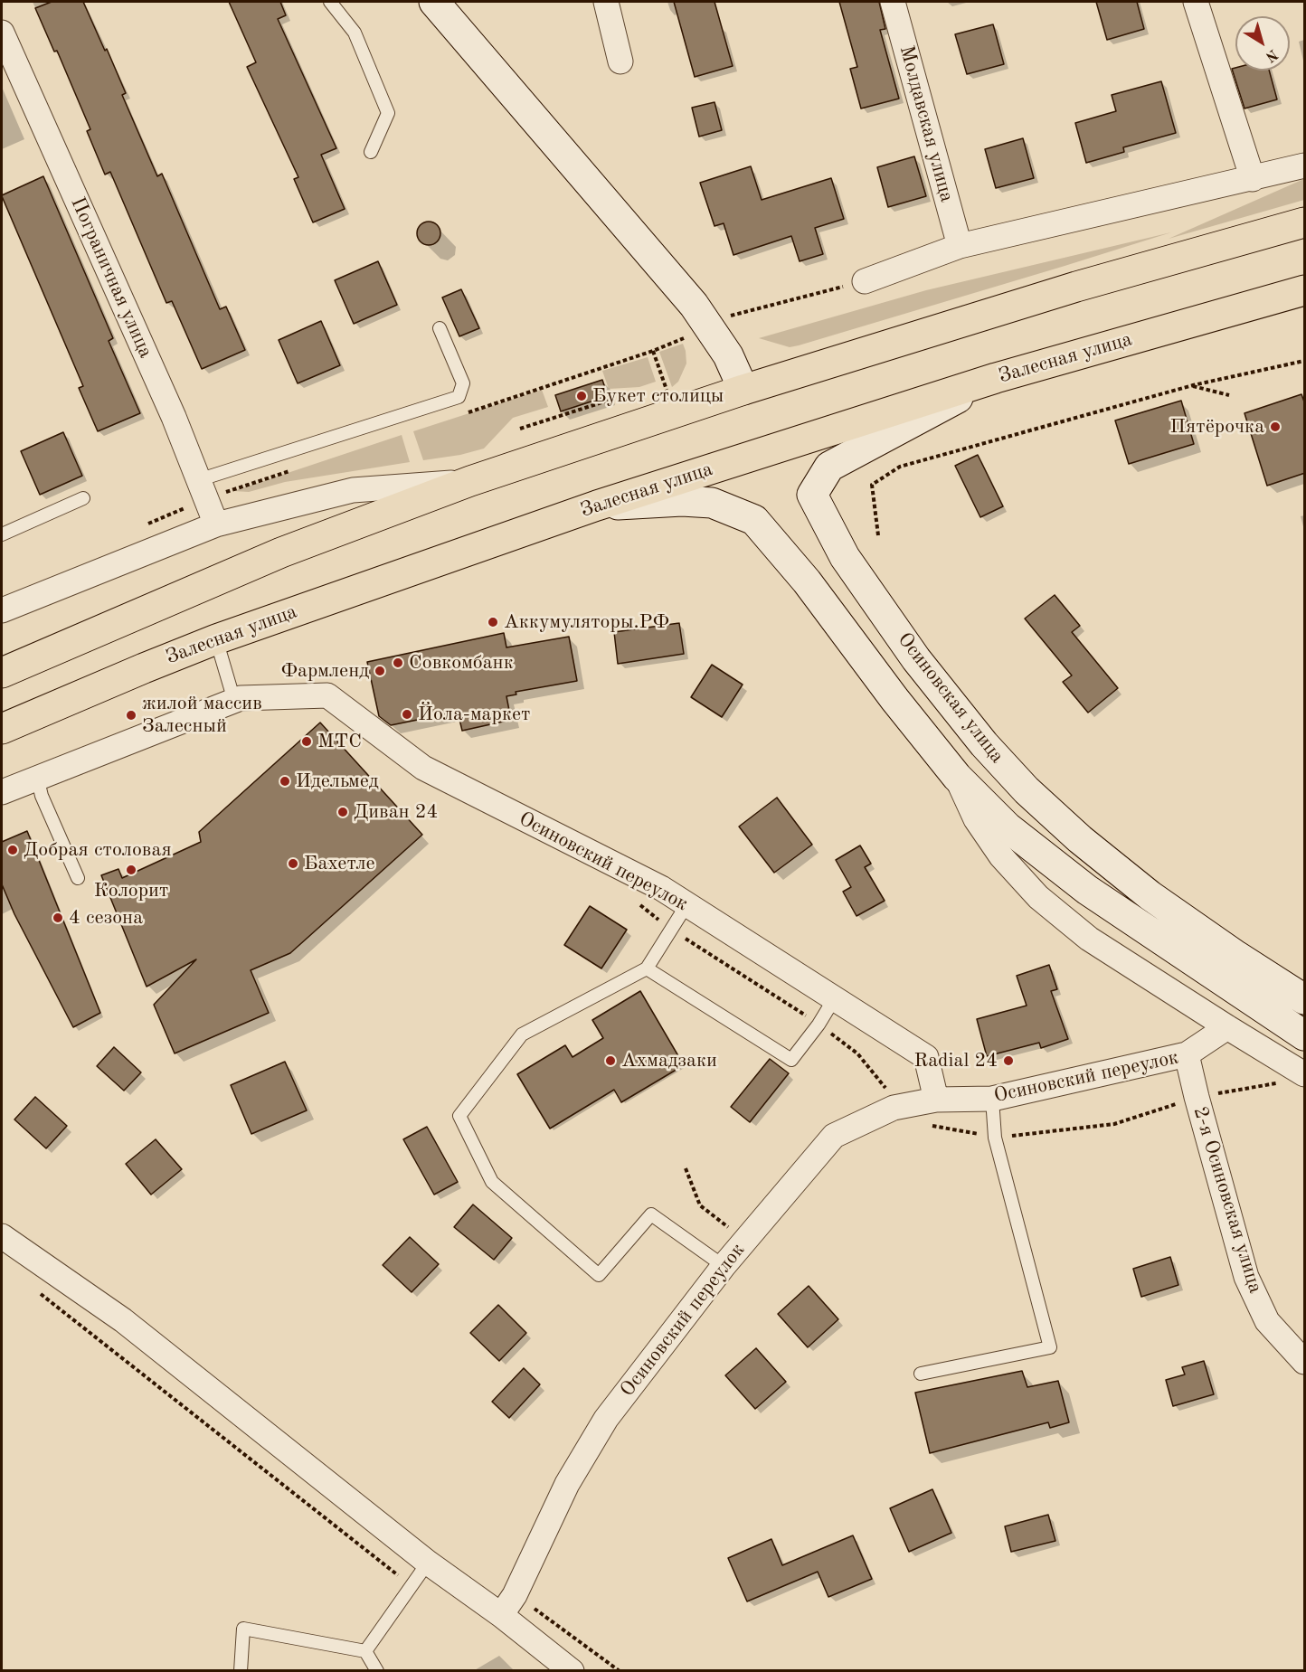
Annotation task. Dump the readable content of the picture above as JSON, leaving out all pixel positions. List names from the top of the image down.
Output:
{
  "streets": {
    "main road": ["Залесная улица"],
    "street": [
      "Молдавская улица",
      "Пограничная улица",
      "Осиновская улица",
      "Осиновский переулок",
      "2-я Осиновская улица"
    ]
  },
  "crossings": [
    ["Залесная улица", "Осиновская улица"],
    ["Осиновский переулок", "2-я Осиновская улица"]
  ],
  "places": [
    "Букет столицы",
    "Пятёрочка",
    "Аккумуляторы.РФ",
    "Совкомбанк",
    "Фармленд",
    "Йола-маркет",
    "жилой массив Залесный",
    "МТС",
    "Идельмед",
    "Диван 24",
    "Добрая столовая",
    "Бахетле",
    "Колорит",
    "4 сезона",
    "Ахмадзаки",
    "Radial 24"
  ],
  "north": "bottom right"
}
